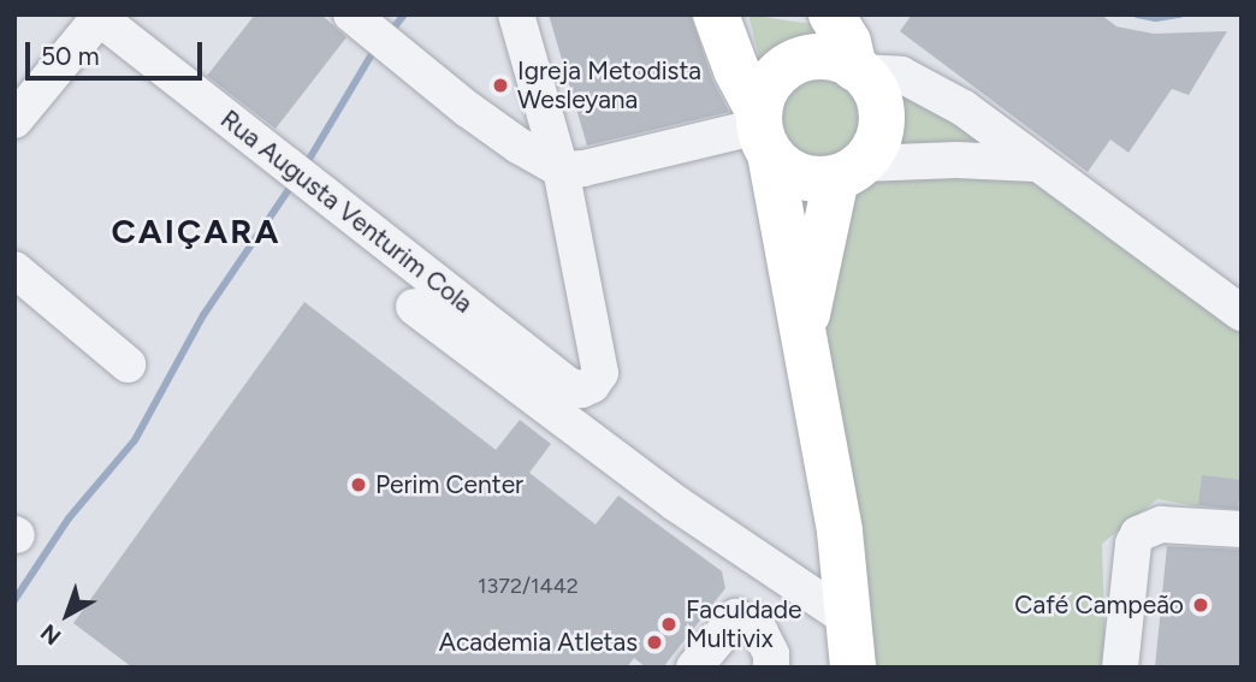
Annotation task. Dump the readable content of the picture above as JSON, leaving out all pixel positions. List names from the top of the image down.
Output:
{
  "streets": {
    "street": ["Rua Augusta Venturim Cola"]
  },
  "districts": ["CAIÇARA"],
  "places": [
    "Igreja Metodista Wesleyana",
    "Perim Center",
    "Café Campeão",
    "Faculdade Multivix",
    "Academia Atletas"
  ],
  "house_numbers": ["1372/1442"],
  "scale_bar": "50 m",
  "north": "bottom left"
}
